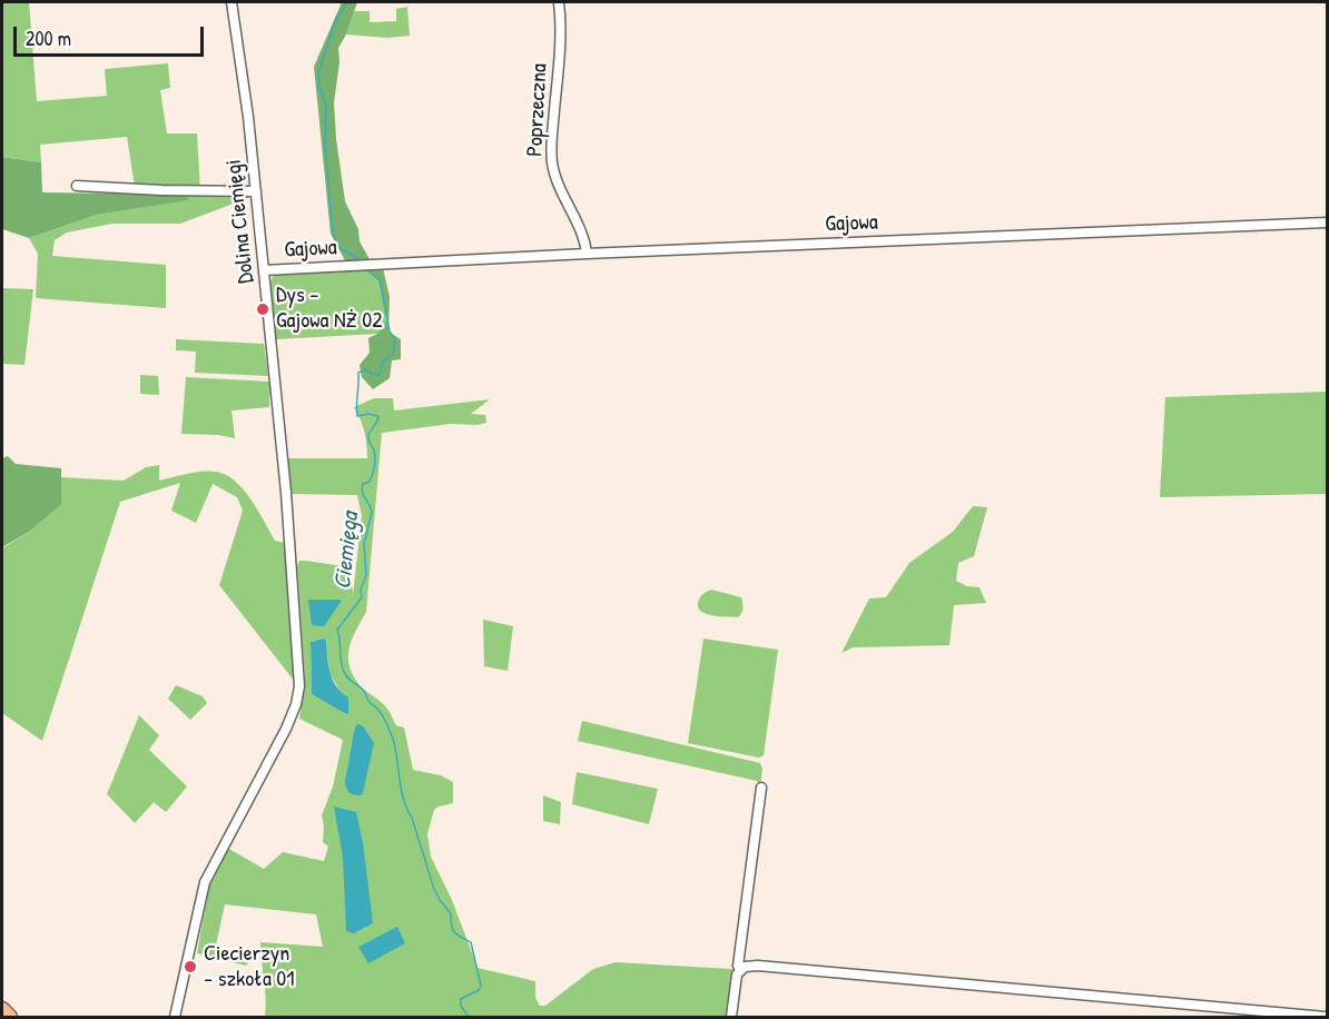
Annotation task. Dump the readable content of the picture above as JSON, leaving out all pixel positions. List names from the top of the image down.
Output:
{
  "streets": {
    "street": ["Poprzeczna", "Dolina Ciemięgi", "Gajowa"]
  },
  "crossings": [
    ["Poprzeczna", "Gajowa"],
    ["Dolina Ciemięgi", "Gajowa"]
  ],
  "water": ["Ciemięga"],
  "places": ["Dys - Gajowa NŻ 02", "Ciecierzyn - szkoła 01"],
  "scale_bar": "200 m"
}
